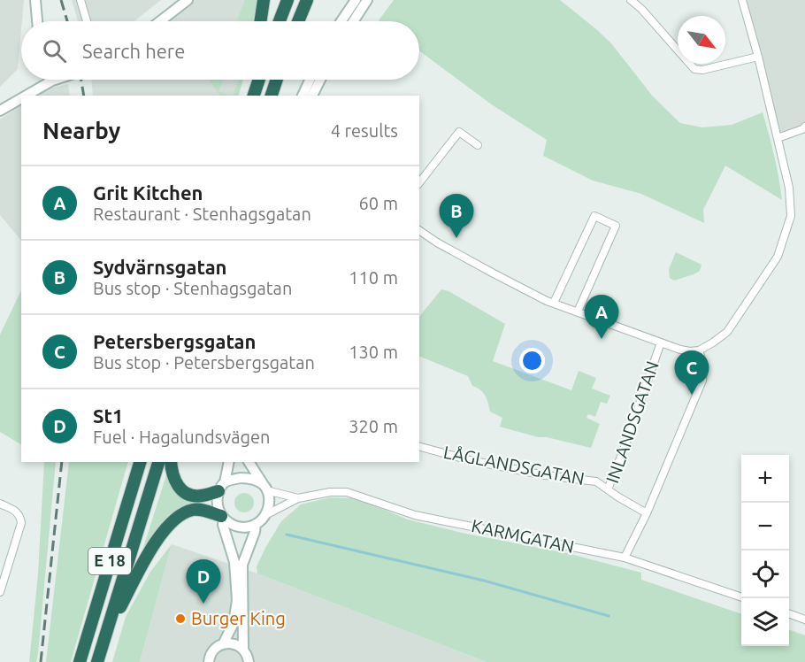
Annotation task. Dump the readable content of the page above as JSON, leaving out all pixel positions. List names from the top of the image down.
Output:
{
  "streets": {
    "highway": ["E 18"],
    "street": ["INLANDSGATAN", "LÅGLANDSGATAN", "KARMGATAN"]
  },
  "crossings": [
    ["INLANDSGATAN", "LÅGLANDSGATAN"]
  ],
  "places": ["Burger King"],
  "north": "bottom right",
  "page": {
    "search": "Search here",
    "heading": ["Nearby", "4 results"],
    "list": [
      {
        "mark": "A",
        "name": "Grit Kitchen",
        "note": "Restaurant · Stenhagsgatan",
        "value": "60 m"
      },
      {
        "mark": "B",
        "name": "Sydvärnsgatan",
        "note": "Bus stop · Stenhagsgatan",
        "value": "110 m"
      },
      {
        "mark": "C",
        "name": "Petersbergsgatan",
        "note": "Bus stop · Petersbergsgatan",
        "value": "130 m"
      },
      {
        "mark": "D",
        "name": "St1",
        "note": "Fuel · Hagalundsvägen",
        "value": "320 m"
      }
    ],
    "pins": [
      "B",
      "A",
      "C",
      "D"
    ],
    "map_buttons": ["+", "−"]
  }
}
